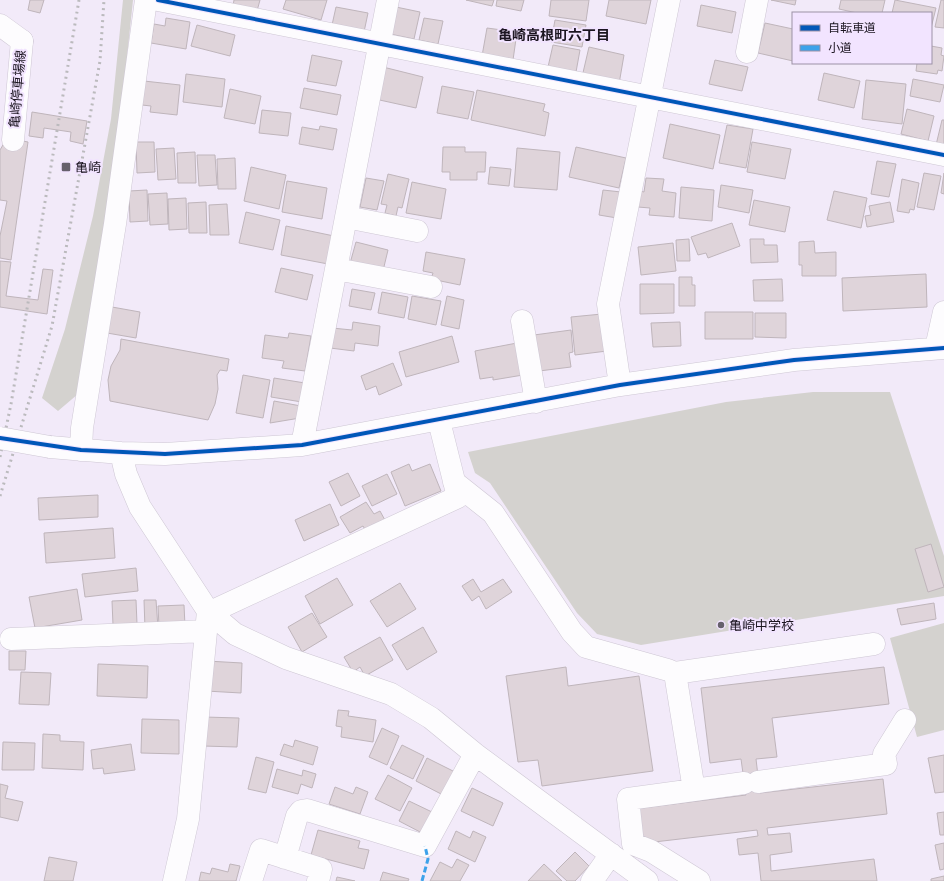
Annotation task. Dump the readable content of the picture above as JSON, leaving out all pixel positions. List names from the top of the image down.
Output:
{
  "streets": {
    "street": ["亀崎停車場線"]
  },
  "districts": ["亀崎高根町六丁目"],
  "places": {
    "transit": ["亀崎"],
    "other": ["亀崎中学校"]
  },
  "legend": ["自転車道", "小道"]
}
